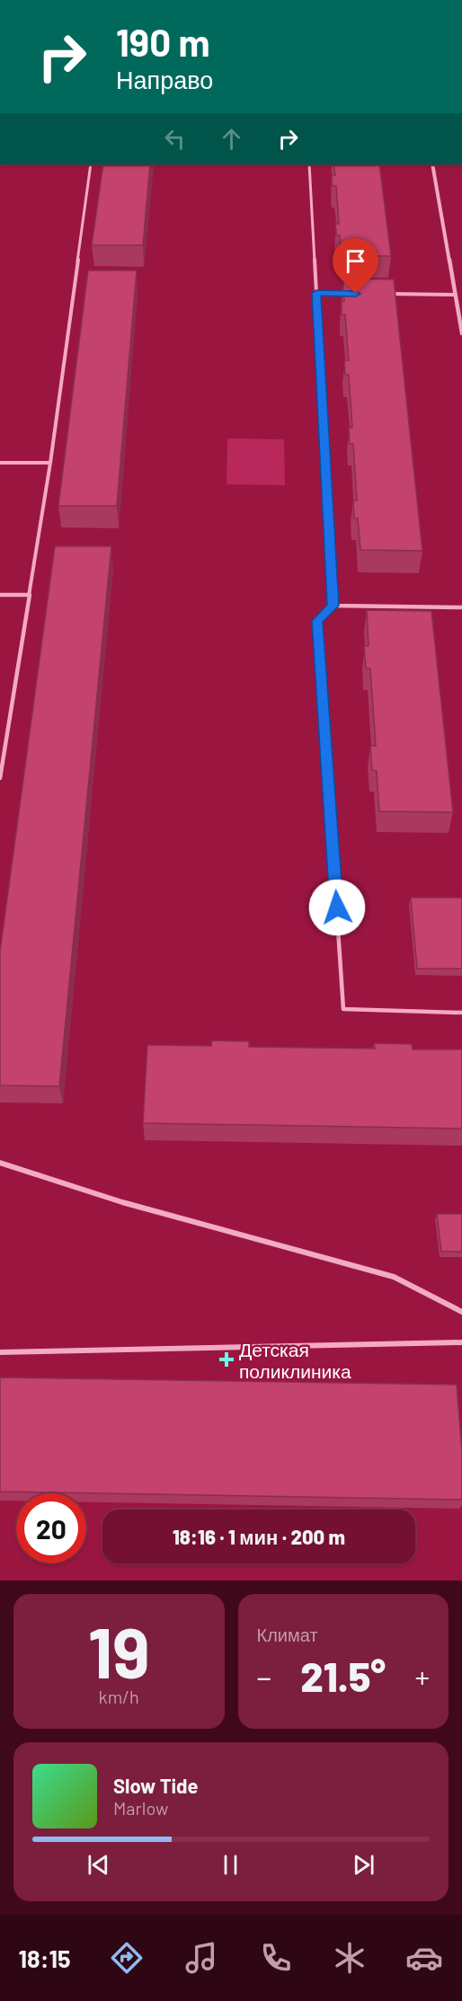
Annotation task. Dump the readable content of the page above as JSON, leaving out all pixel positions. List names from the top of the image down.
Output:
{
  "places": {
    "health": ["Детская поликлиника"]
  },
  "page": {
    "turn": ["190 m", "Направо"],
    "limit": "20",
    "trip": "18:16 · 1 мин · 200 m",
    "tile": [
      ["19", "km/h"],
      "Климат"
    ],
    "heat": ["−", "21.5°", "+"],
    "song": ["Slow Tide", "Marlow"],
    "tabs": "18:15"
  }
}
